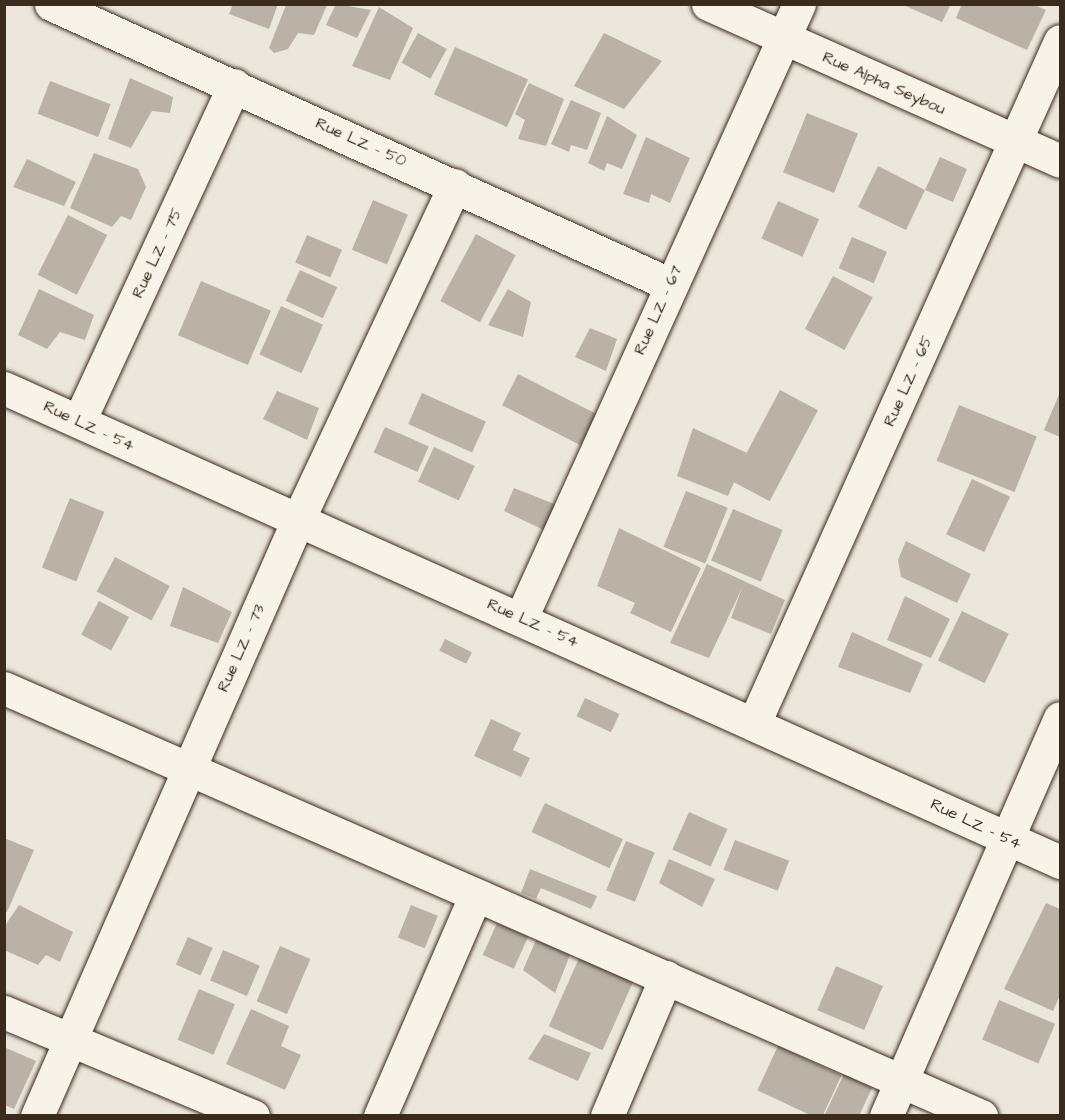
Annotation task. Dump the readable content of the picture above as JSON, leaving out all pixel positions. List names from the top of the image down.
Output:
{
  "streets": {
    "street": [
      "Rue Alpha Seybou",
      "Rue LZ - 50",
      "Rue LZ - 75",
      "Rue LZ - 67",
      "Rue LZ - 65",
      "Rue LZ - 54",
      "Rue LZ - 73"
    ]
  },
  "crossings": [
    ["Rue Alpha Seybou", "Rue LZ - 67"],
    ["Rue Alpha Seybou", "Rue LZ - 65"],
    ["Rue LZ - 50", "Rue LZ - 75"],
    ["Rue LZ - 50", "Rue LZ - 67"],
    ["Rue LZ - 50", "Rue LZ - 73"],
    ["Rue LZ - 75", "Rue LZ - 54"],
    ["Rue LZ - 67", "Rue LZ - 54"],
    ["Rue LZ - 65", "Rue LZ - 54"],
    ["Rue LZ - 54", "Rue LZ - 73"]
  ]
}
